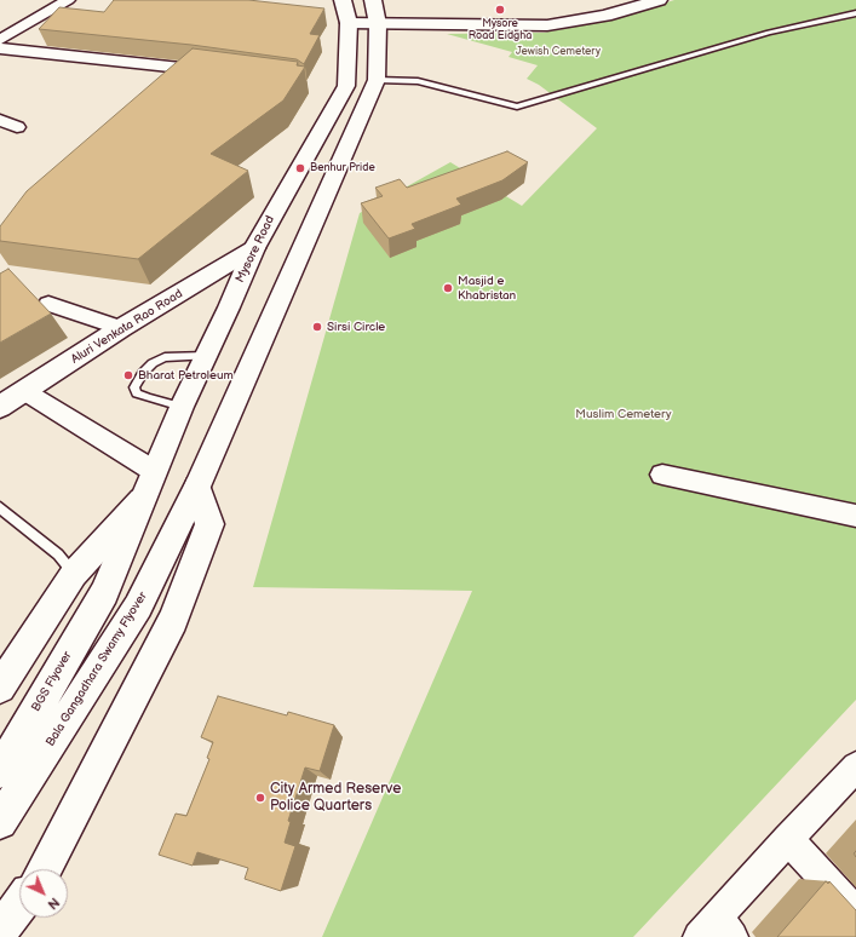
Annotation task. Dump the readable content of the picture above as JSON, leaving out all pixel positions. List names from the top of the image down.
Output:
{
  "streets": {
    "main road": [
      "Mysore Road",
      "Aluri Venkata Rao Road",
      "Bala Gangadhara Swamy Flyover",
      "BGS Flyover"
    ]
  },
  "crossings": [
    ["Mysore Road", "Aluri Venkata Rao Road"],
    ["Mysore Road", "BGS Flyover"]
  ],
  "parks": ["Jewish Cemetery", "Muslim Cemetery"],
  "places": [
    "Mysore Road Eidgha",
    "Benhur Pride",
    "Masjid e Khabristan",
    "Sirsi Circle",
    "Bharat Petroleum",
    "City Armed Reserve Police Quarters"
  ],
  "north": "bottom right"
}
